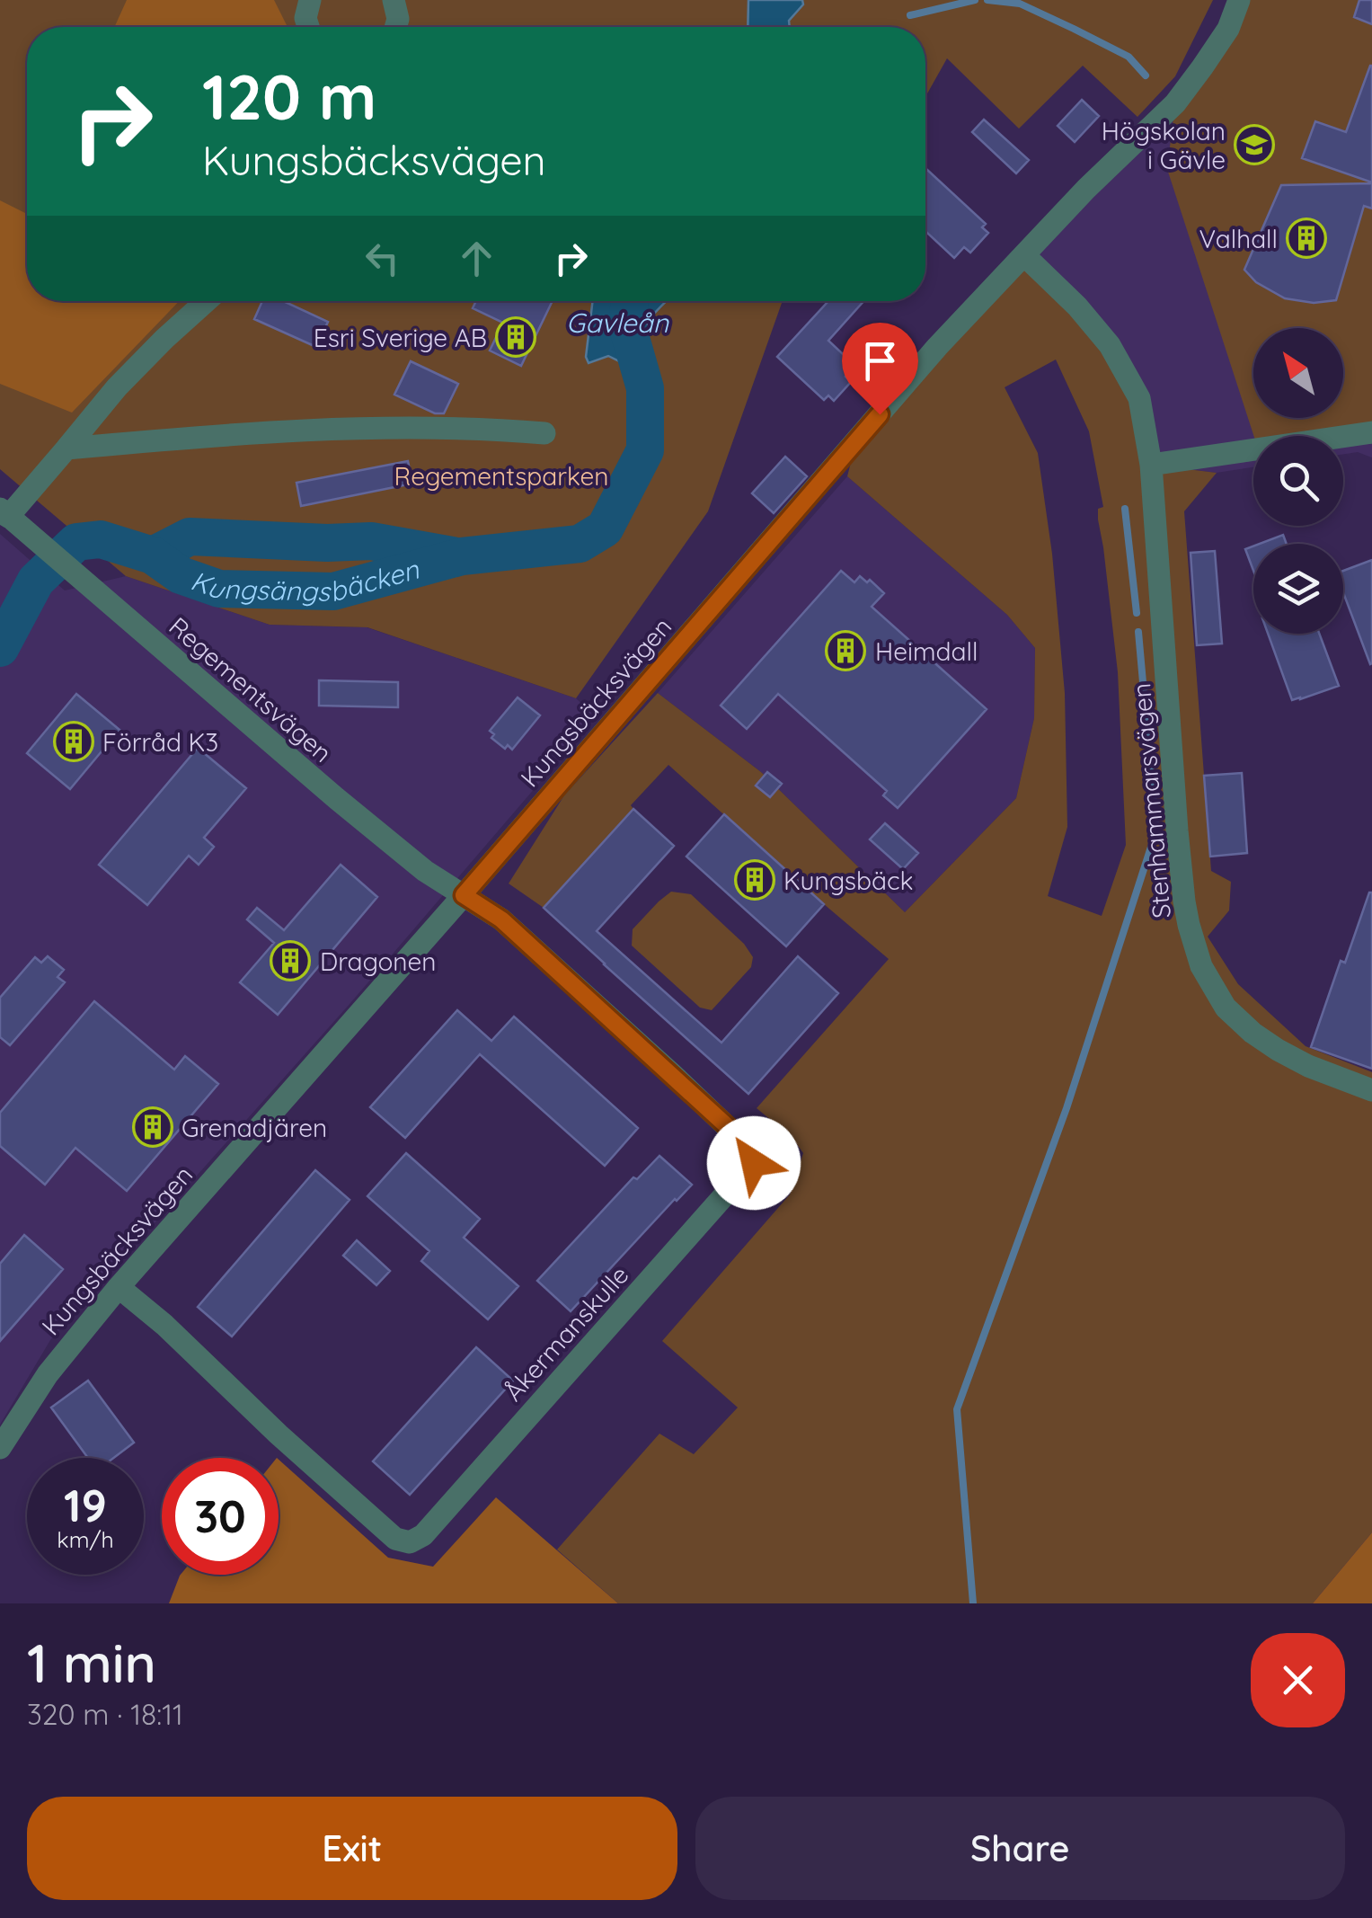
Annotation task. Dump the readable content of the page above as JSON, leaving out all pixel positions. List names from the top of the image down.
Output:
{
  "streets": {
    "street": [
      "Regementsvägen",
      "Kungsbäcksvägen",
      "Stenhammarsvägen",
      "Åkermanskulle"
    ]
  },
  "crossings": [
    ["Regementsvägen", "Kungsbäcksvägen"],
    ["Regementsvägen", "Åkermanskulle"],
    ["Kungsbäcksvägen", "Stenhammarsvägen"],
    ["Kungsbäcksvägen", "Åkermanskulle"]
  ],
  "water": ["Gavleån", "Kungsängsbäcken"],
  "parks": ["Regementsparken"],
  "places": {
    "school or university": ["Högskolan i Gävle"],
    "building": [
      "Valhall",
      "Esri Sverige AB",
      "Heimdall",
      "Förråd K3",
      "Kungsbäck",
      "Dragonen",
      "Grenadjären"
    ]
  },
  "north": "top left",
  "page": {
    "turn": ["120 m", "Kungsbäcksvägen"],
    "speed": "19 km/h",
    "limit": "30",
    "heading": ["1 min", "320 m · 18:11"],
    "buttons": ["Exit", "Share"]
  }
}
